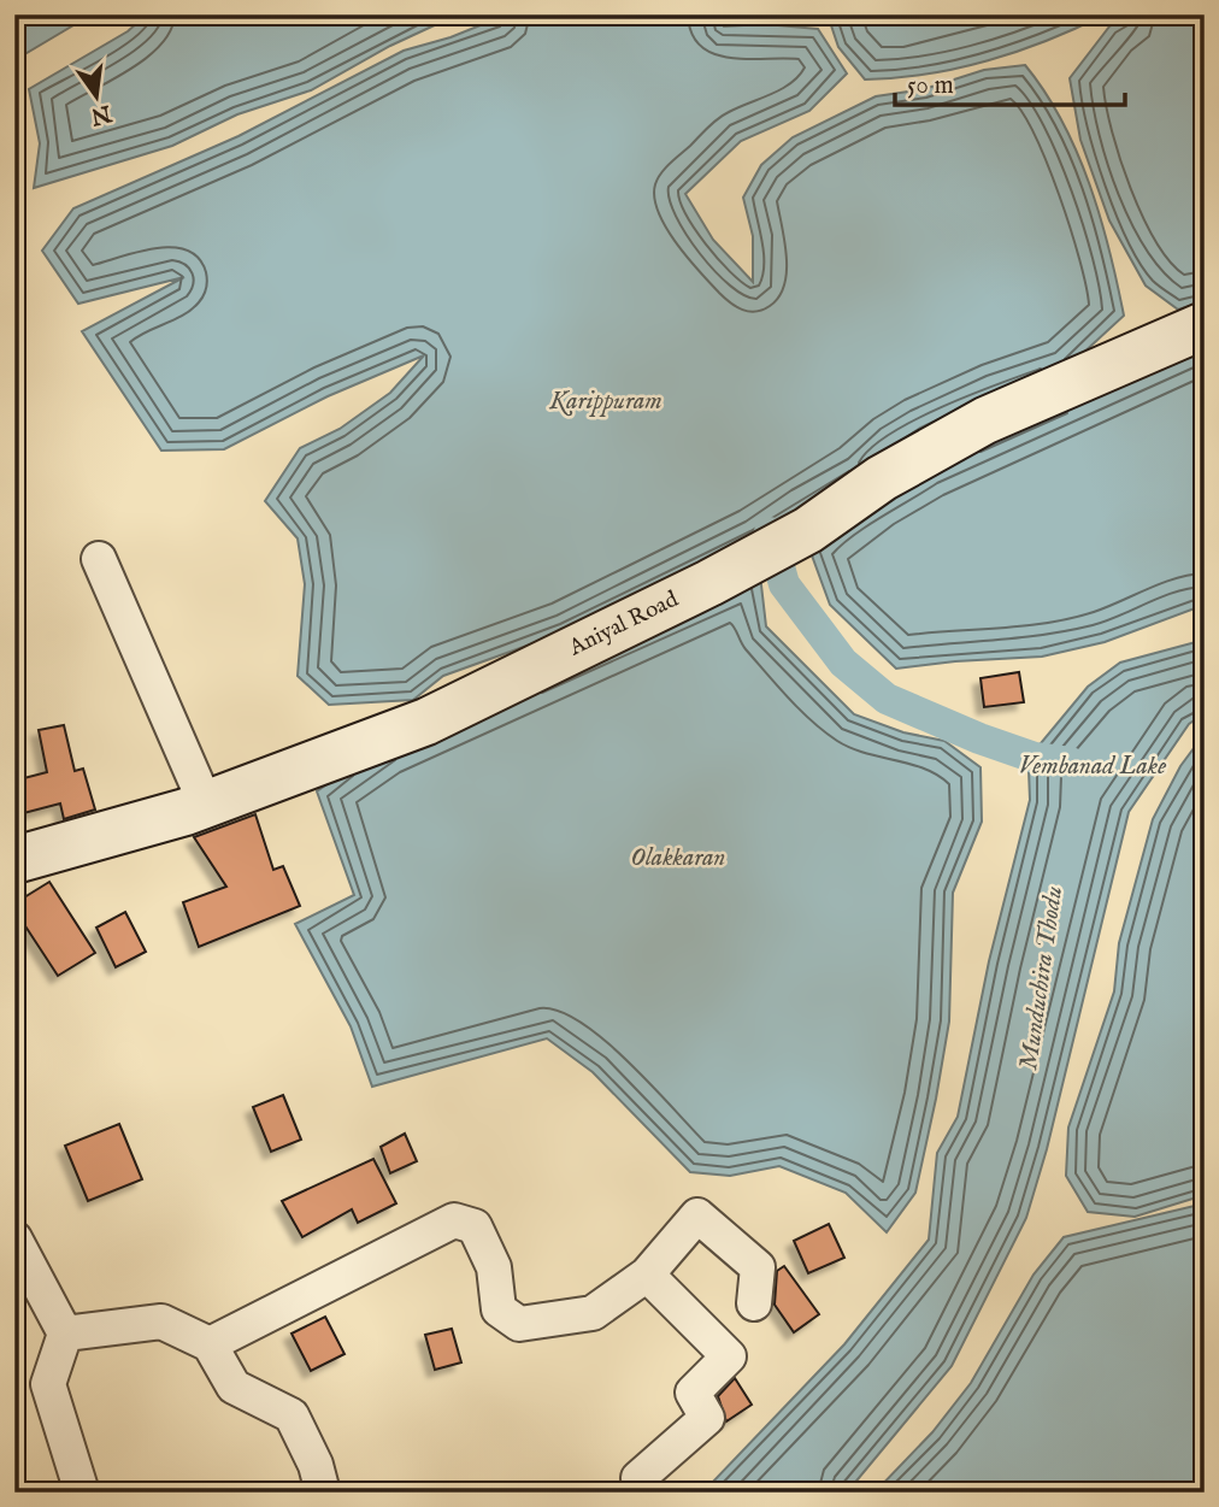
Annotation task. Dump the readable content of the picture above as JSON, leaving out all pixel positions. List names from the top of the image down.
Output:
{
  "streets": {
    "main road": ["Aniyal Road"]
  },
  "water": [
    "Karippuram",
    "Vembanad Lake",
    "Olakkaran",
    "Munduchira Thodu"
  ],
  "scale_bar": "50 m",
  "north": "bottom"
}
